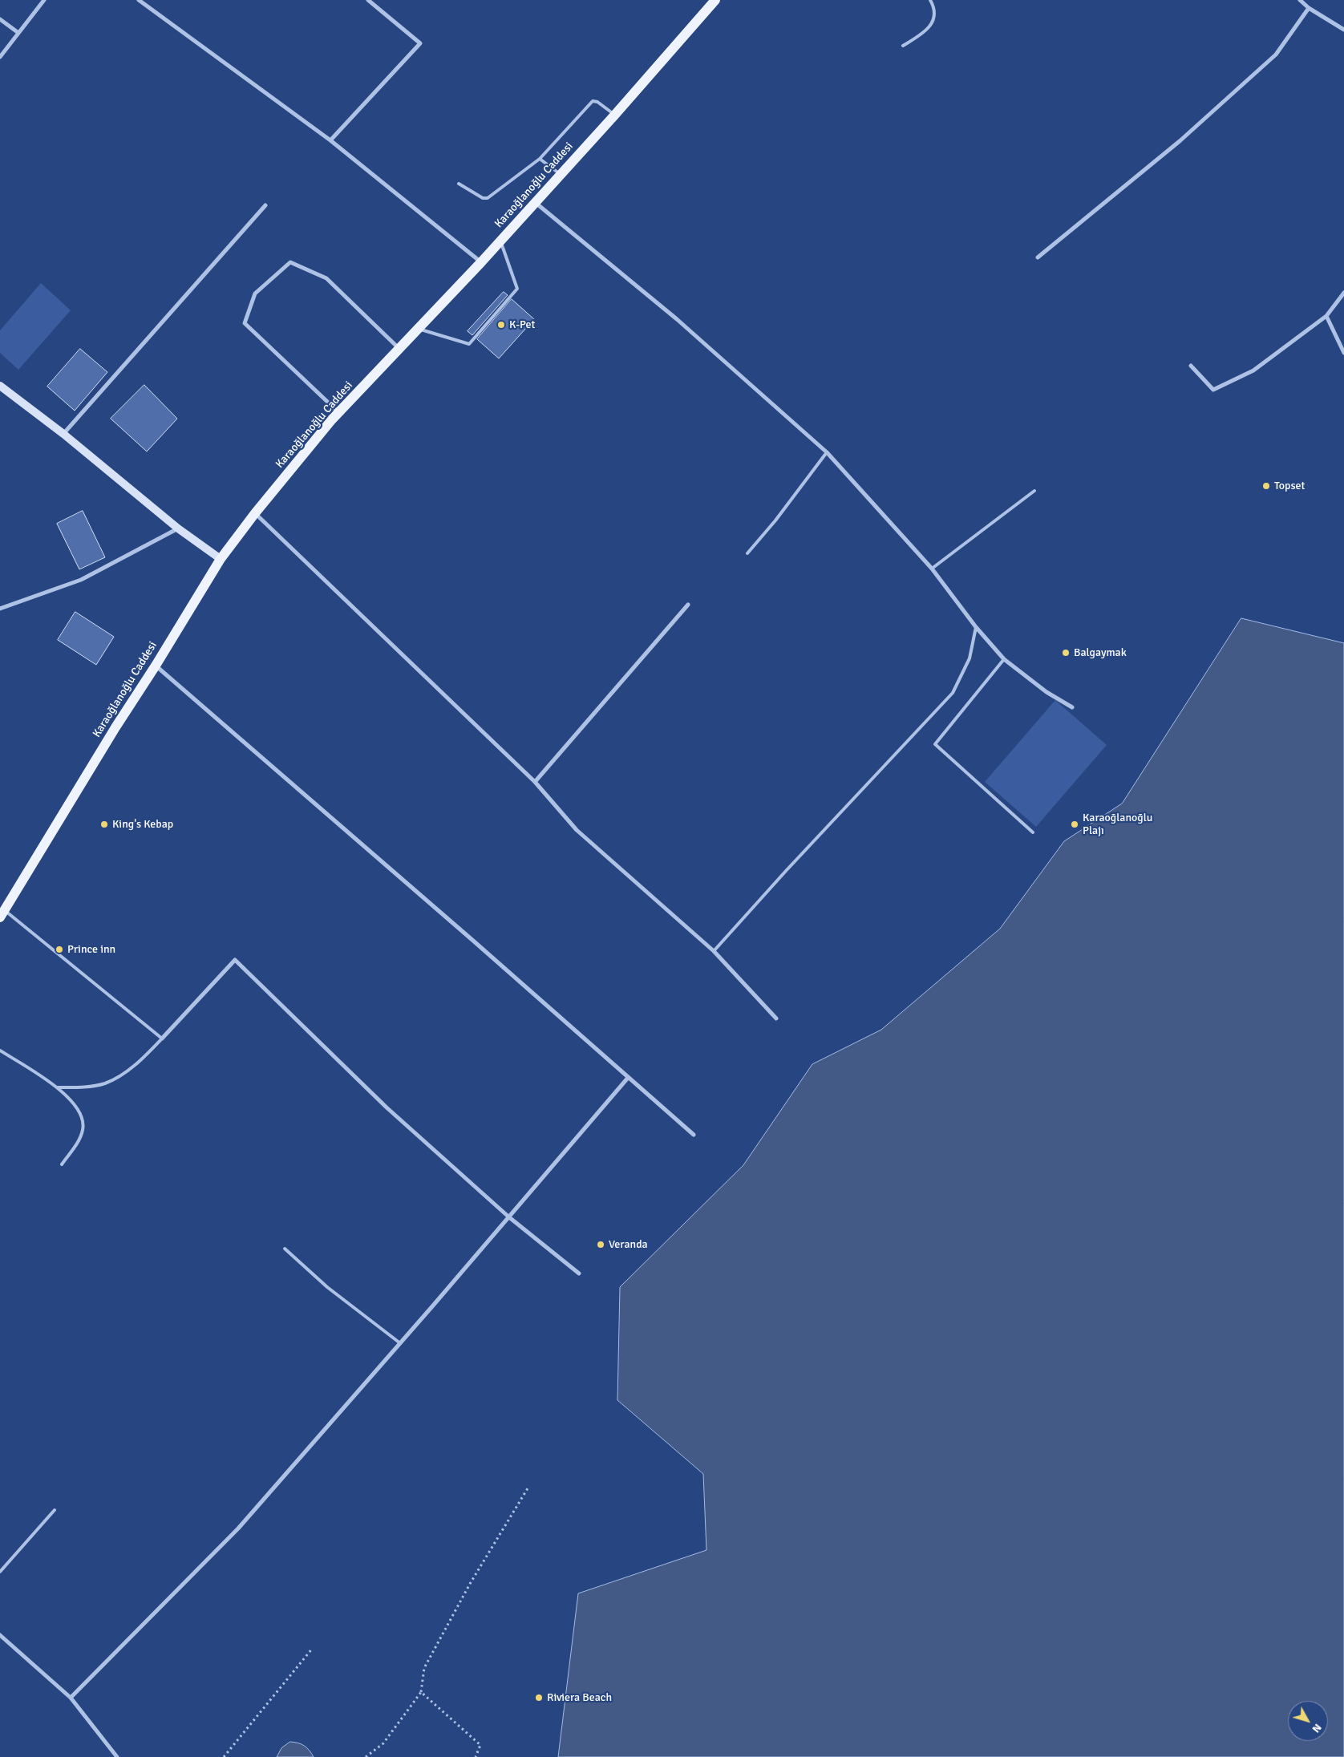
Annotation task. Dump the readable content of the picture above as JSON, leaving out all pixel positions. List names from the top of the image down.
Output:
{
  "streets": {
    "main road": ["Karaoğlanoğlu Caddesi"]
  },
  "places": [
    "K-Pet",
    "Topset",
    "Balgaymak",
    "King's Kebap",
    "Karaoğlanoğlu Plajı",
    "Prince inn",
    "Veranda",
    "Riviera Beach"
  ],
  "north": "bottom right"
}
